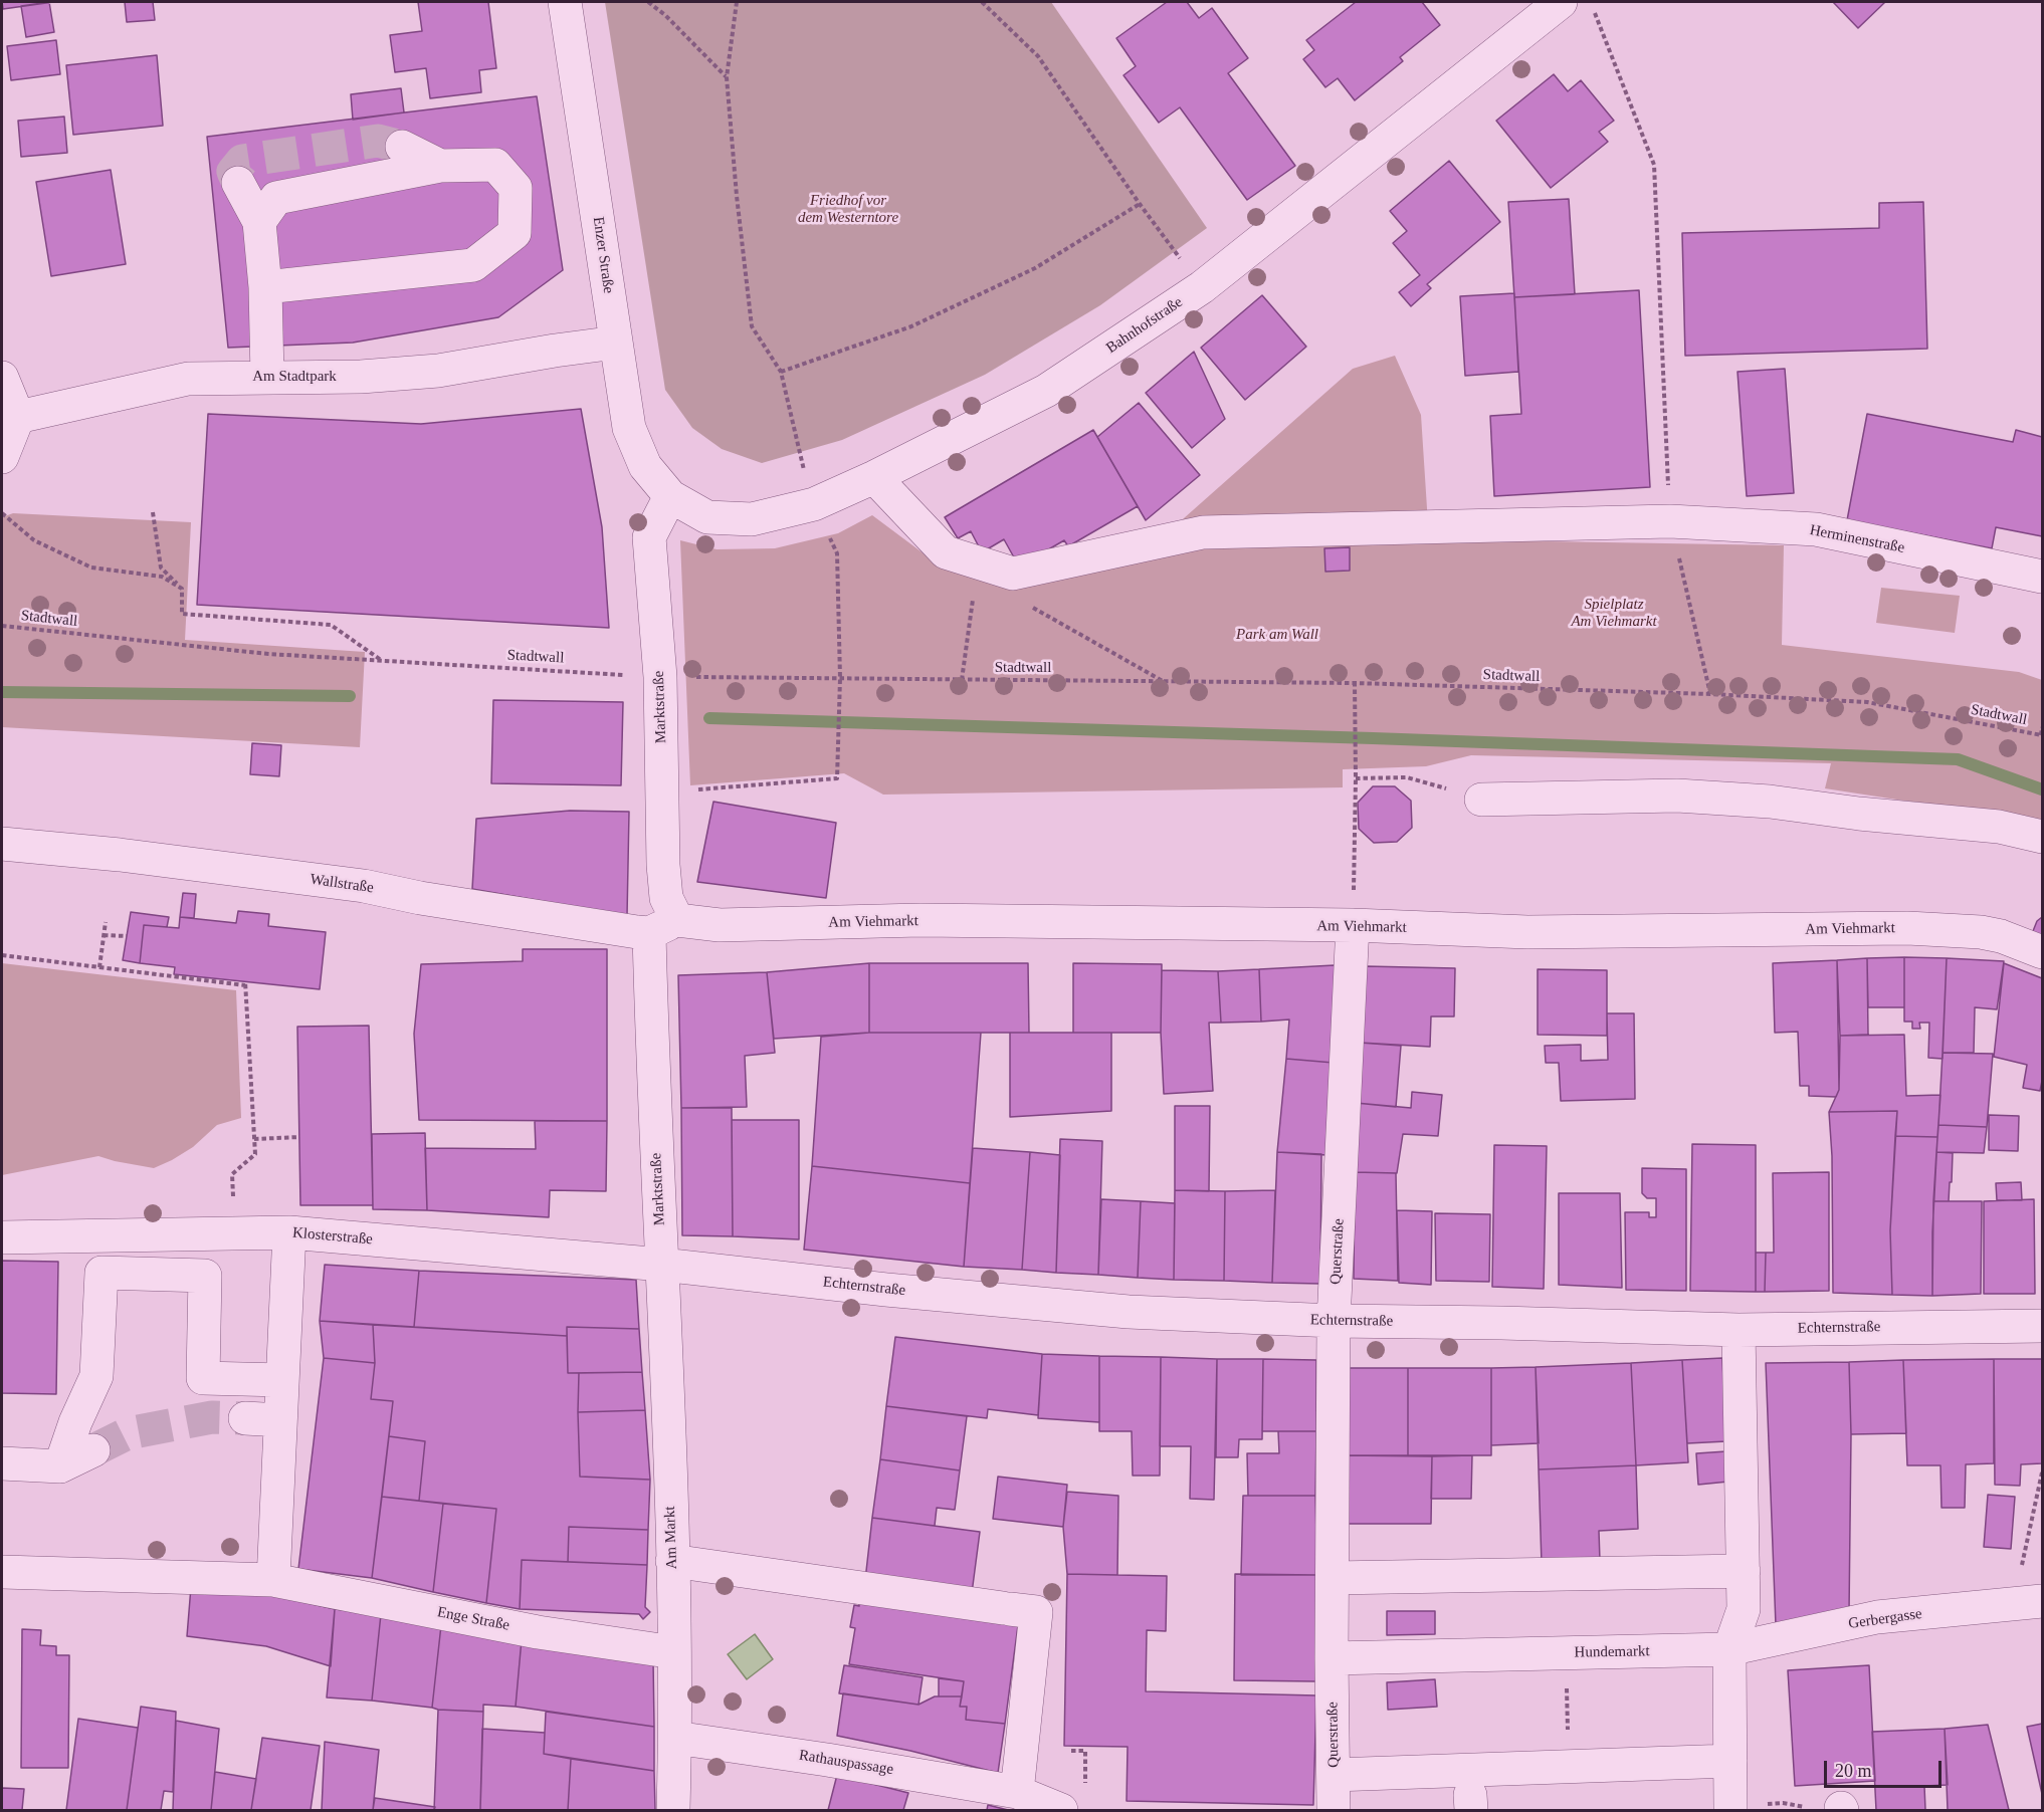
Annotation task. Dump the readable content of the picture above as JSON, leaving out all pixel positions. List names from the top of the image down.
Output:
{
  "streets": {
    "street": [
      "Enzer Straße",
      "Bahnhofstraße",
      "Am Stadtpark",
      "Herminenstraße",
      "Marktstraße",
      "Wallstraße",
      "Am Viehmarkt",
      "Klosterstraße",
      "Querstraße",
      "Echternstraße",
      "Am Markt",
      "Enge Straße",
      "Gerbergasse",
      "Hundemarkt",
      "Rathauspassage"
    ],
    "path": ["Stadtwall"]
  },
  "crossings": [
    ["Enzer Straße", "Bahnhofstraße"],
    ["Enzer Straße", "Am Stadtpark"],
    ["Enzer Straße", "Marktstraße"],
    ["Bahnhofstraße", "Herminenstraße"],
    ["Bahnhofstraße", "Marktstraße"],
    ["Stadtwall", "Marktstraße"],
    ["Marktstraße", "Wallstraße"],
    ["Marktstraße", "Am Viehmarkt"],
    ["Marktstraße", "Klosterstraße"],
    ["Marktstraße", "Echternstraße"],
    ["Marktstraße", "Am Markt"],
    ["Wallstraße", "Am Viehmarkt"],
    ["Am Viehmarkt", "Querstraße"],
    ["Klosterstraße", "Echternstraße"],
    ["Klosterstraße", "Am Markt"],
    ["Querstraße", "Echternstraße"],
    ["Querstraße", "Hundemarkt"],
    ["Echternstraße", "Am Markt"],
    ["Am Markt", "Enge Straße"],
    ["Am Markt", "Rathauspassage"],
    ["Gerbergasse", "Hundemarkt"]
  ],
  "parks": ["Friedhof vor dem Westerntore", "Spielplatz Am Viehmarkt", "Park am Wall"],
  "scale_bar": "20 m"
}
